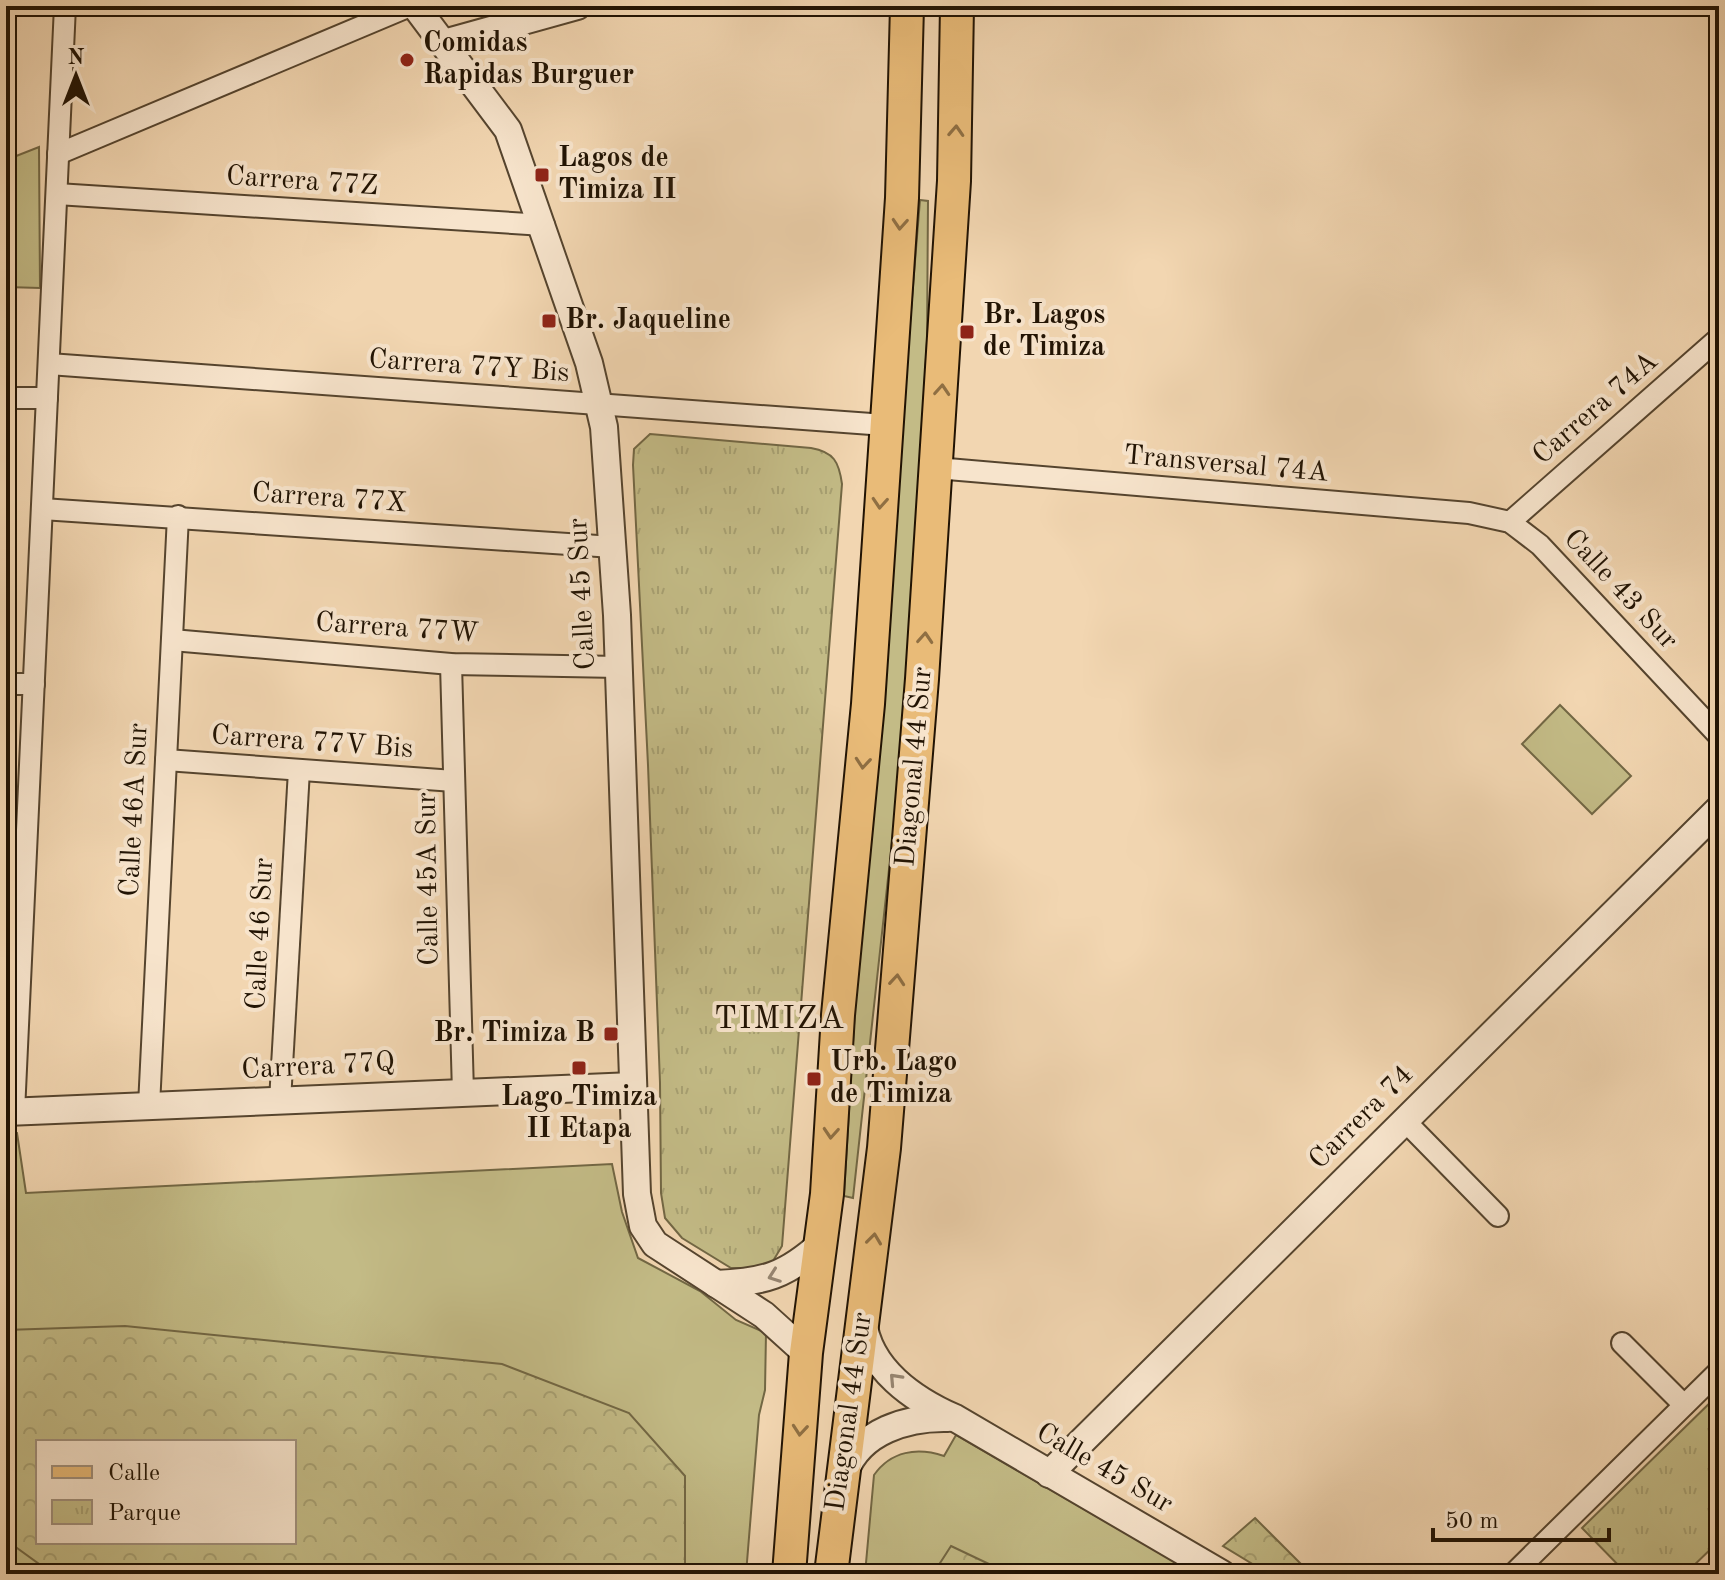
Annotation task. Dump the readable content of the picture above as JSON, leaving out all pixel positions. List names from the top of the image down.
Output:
{
  "streets": {
    "main road": ["Diagonal 44 Sur"],
    "street": [
      "Carrera 77Z",
      "Carrera 77Y Bis",
      "Carrera 74A",
      "Transversal 74A",
      "Carrera 77X",
      "Calle 43 Sur",
      "Calle 45 Sur",
      "Carrera 77W",
      "Carrera 77V Bis",
      "Calle 46A Sur",
      "Calle 45A Sur",
      "Calle 46 Sur",
      "Carrera 77Q",
      "Carrera 74"
    ]
  },
  "crossings": [
    ["Carrera 77Z", "Calle 45 Sur"],
    ["Carrera 77Y Bis", "Calle 45 Sur"],
    ["Carrera 77Y Bis", "Diagonal 44 Sur"],
    ["Carrera 74A", "Transversal 74A"],
    ["Carrera 74A", "Calle 43 Sur"],
    ["Transversal 74A", "Calle 43 Sur"],
    ["Transversal 74A", "Diagonal 44 Sur"],
    ["Carrera 77X", "Calle 45 Sur"],
    ["Carrera 77X", "Calle 46A Sur"],
    ["Calle 45 Sur", "Carrera 77W"],
    ["Calle 45 Sur", "Diagonal 44 Sur"],
    ["Calle 45 Sur", "Carrera 77Q"],
    ["Calle 45 Sur", "Carrera 74"],
    ["Carrera 77W", "Calle 46A Sur"],
    ["Carrera 77W", "Calle 45A Sur"],
    ["Carrera 77V Bis", "Calle 46A Sur"],
    ["Carrera 77V Bis", "Calle 45A Sur"],
    ["Carrera 77V Bis", "Calle 46 Sur"],
    ["Calle 46A Sur", "Carrera 77Q"],
    ["Calle 45A Sur", "Carrera 77Q"],
    ["Calle 46 Sur", "Carrera 77Q"]
  ],
  "districts": ["TIMIZA"],
  "places": {
    "other": ["Comidas Rapidas Burguer"],
    "transit": [
      "Lagos de Timiza II",
      "Br. Jaqueline",
      "Br. Lagos de Timiza",
      "Br. Timiza B",
      "Lago Timiza II Etapa",
      "Urb. Lago de Timiza"
    ]
  },
  "legend": ["Calle", "Parque"],
  "scale_bar": "50 m",
  "north": "top"
}
